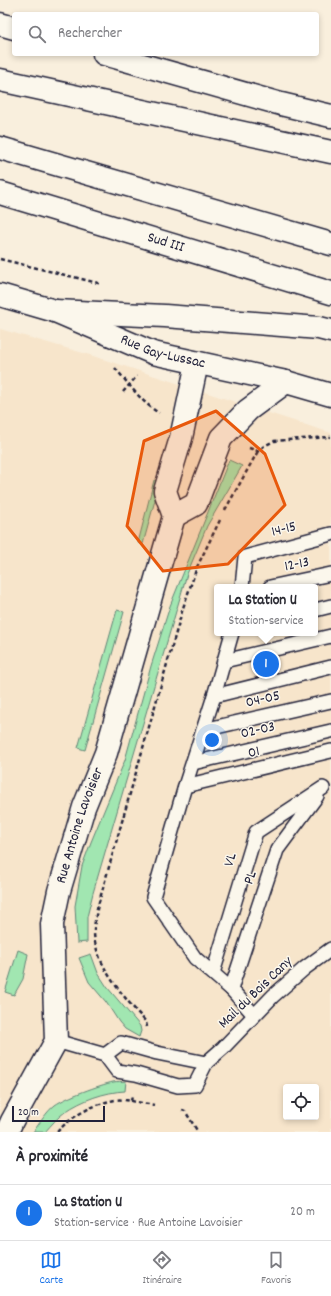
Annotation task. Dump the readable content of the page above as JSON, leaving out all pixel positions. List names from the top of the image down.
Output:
{
  "streets": {
    "main road": ["Sud III", "Rue Gay-Lussac", "Rue Antoine Lavoisier"],
    "lane": [
      "14-15",
      "12-13",
      "04-05",
      "02-03",
      "01",
      "VL",
      "PL",
      "Mail du Bois Cany"
    ]
  },
  "crossings": [
    ["VL", "PL"]
  ],
  "scale_bar": "20 m",
  "page": {
    "search": "Rechercher",
    "popup": ["La Station U", "Station-service"],
    "pins": "1",
    "scale": "20 m",
    "heading": "À proximité",
    "list": [
      {
        "mark": "1",
        "name": "La Station U",
        "note": "Station-service · Rue Antoine Lavoisier",
        "value": "20 m"
      }
    ],
    "nav": ["Carte", "Itinéraire", "Favoris"]
  }
}
